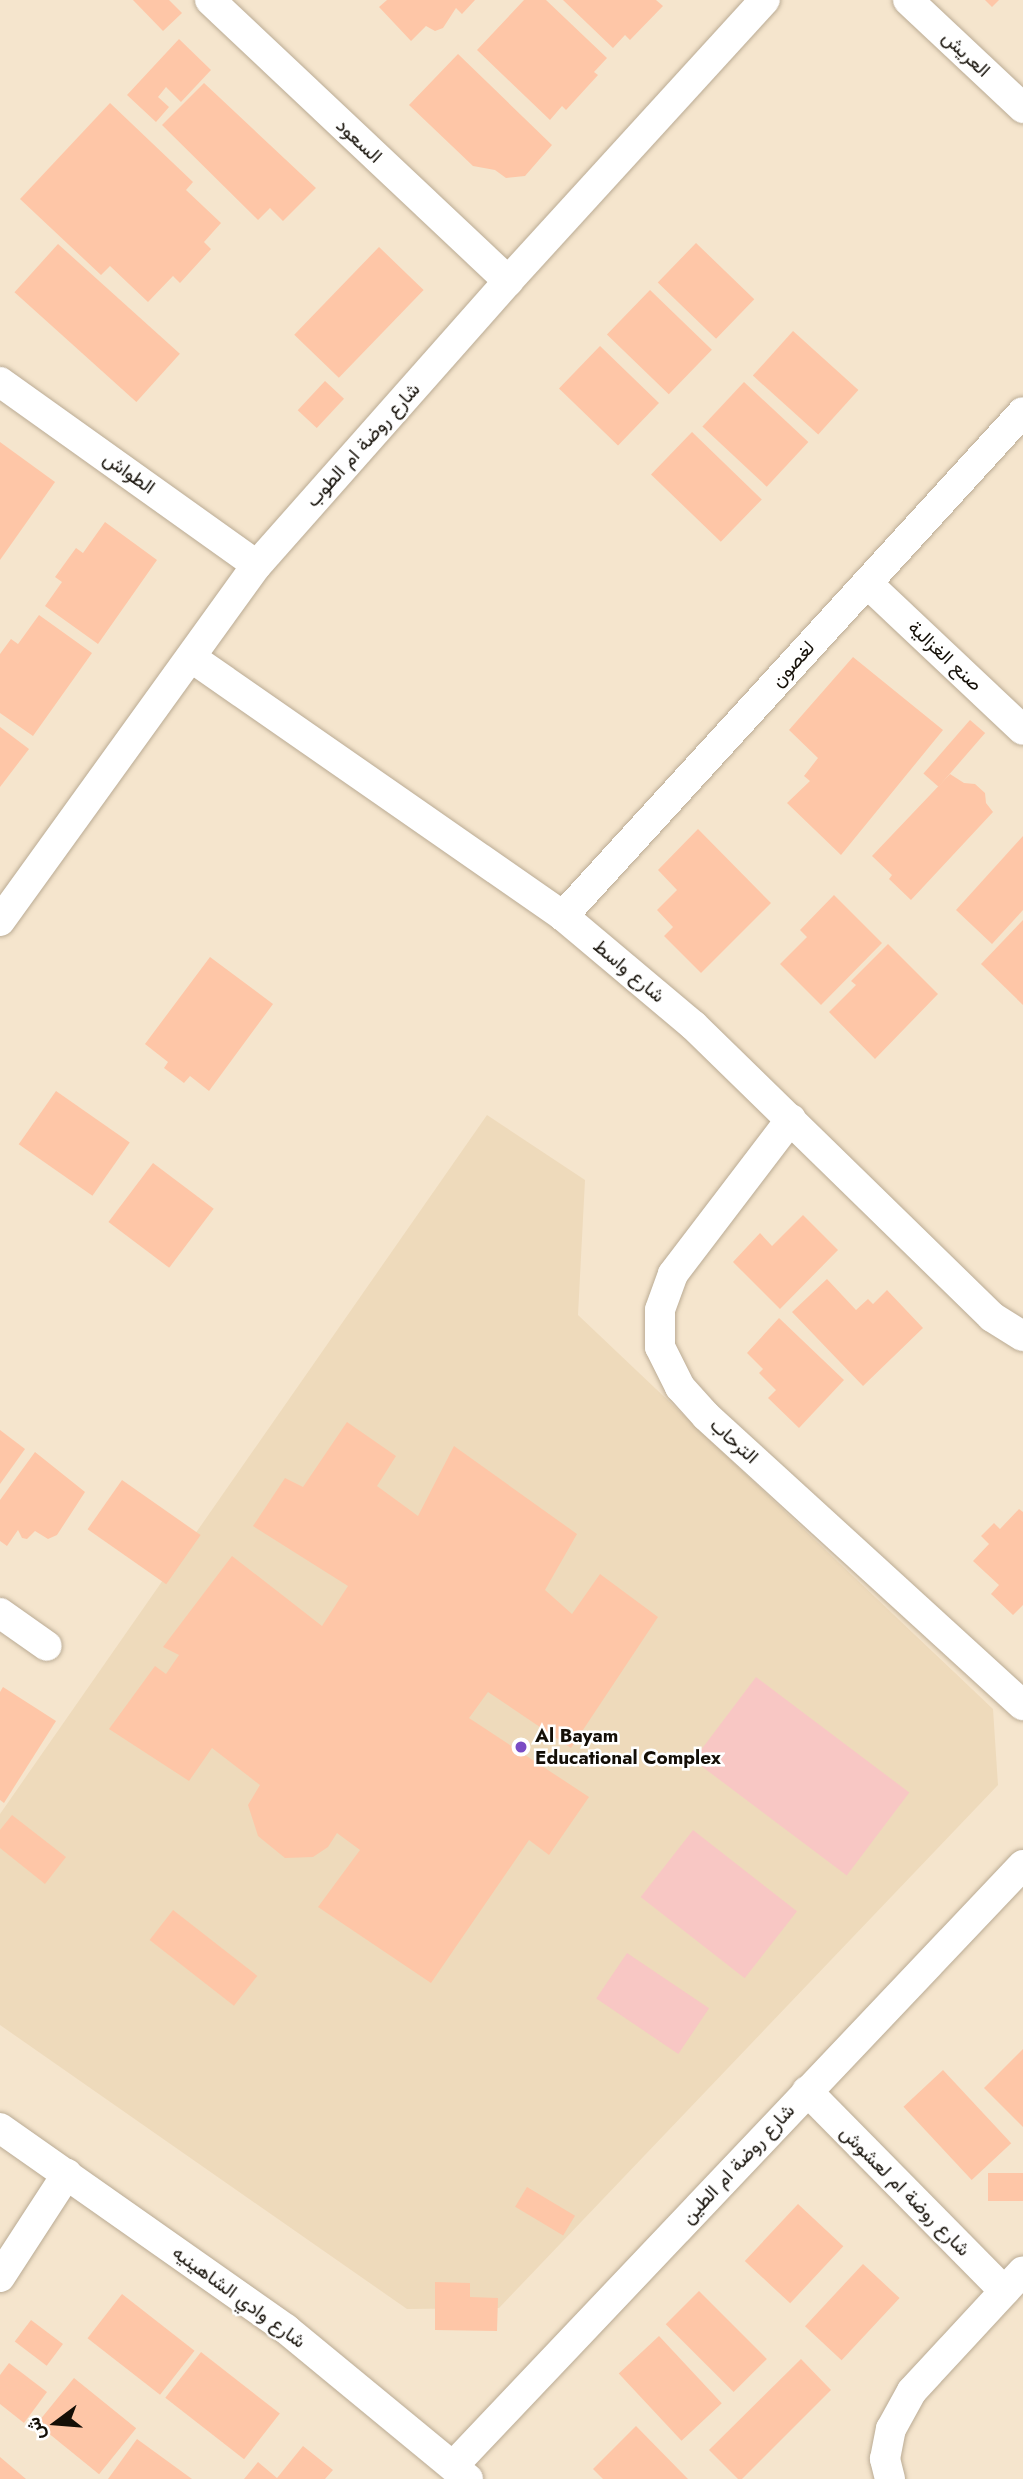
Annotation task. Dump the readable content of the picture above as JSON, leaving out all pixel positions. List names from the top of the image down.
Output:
{
  "streets": {
    "street": [
      "العريش",
      "السعود",
      "شارع روضة ام الطوب",
      "الطواش",
      "صنع الغزالية",
      "لغصون",
      "شارع واسط",
      "الترحاب",
      "شارع روضة ام الطين",
      "شارع روضة ام لعشوش",
      "شارع وادي الشاهينيه"
    ]
  },
  "crossings": [
    ["السعود", "شارع روضة ام الطوب"],
    ["شارع روضة ام الطوب", "الطواش"],
    ["شارع روضة ام الطوب", "شارع واسط"],
    ["صنع الغزالية", "لغصون"],
    ["لغصون", "شارع واسط"],
    ["شارع واسط", "الترحاب"],
    ["شارع روضة ام الطين", "شارع روضة ام لعشوش"],
    ["شارع روضة ام الطين", "شارع وادي الشاهينيه"]
  ],
  "places": ["Al Bayam Educational Complex"],
  "north": "left"
}
